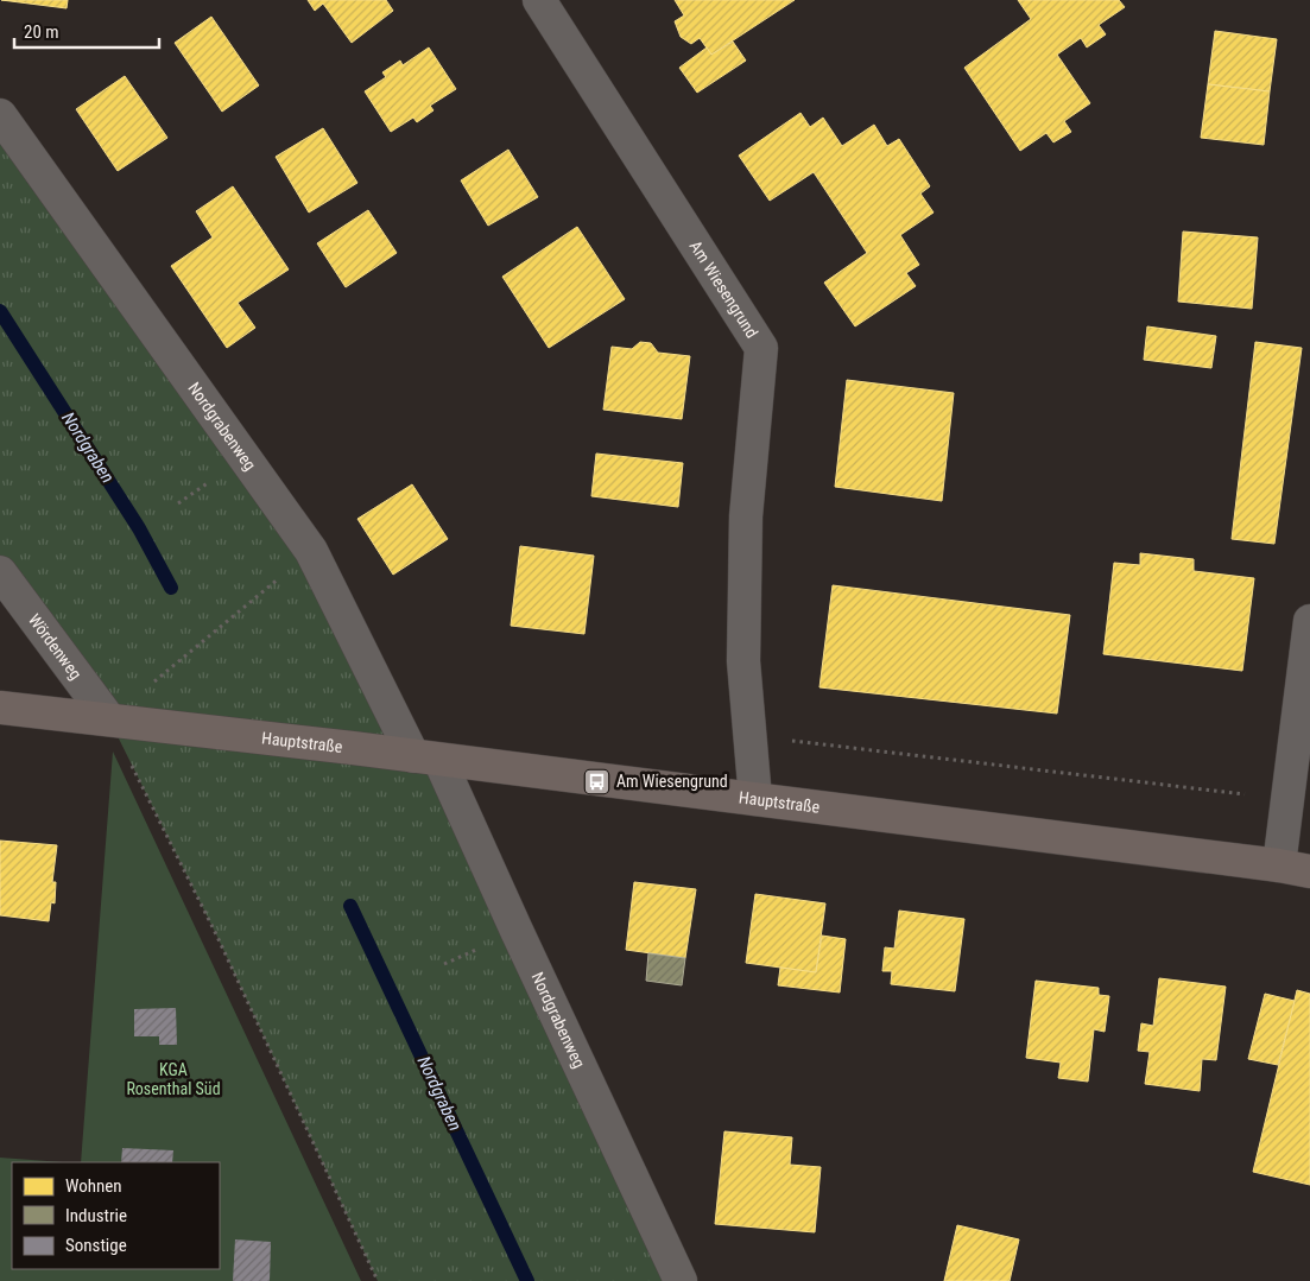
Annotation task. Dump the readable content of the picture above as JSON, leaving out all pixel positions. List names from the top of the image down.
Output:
{
  "streets": {
    "main road": ["Hauptstraße"],
    "street": ["Am Wiesengrund", "Nordgrabenweg", "Wördenweg"]
  },
  "crossings": [
    ["Am Wiesengrund", "Hauptstraße"],
    ["Nordgrabenweg", "Hauptstraße"],
    ["Wördenweg", "Hauptstraße"]
  ],
  "water": ["Nordgraben"],
  "parks": ["KGA Rosenthal Süd"],
  "places": {
    "bus stop": ["Am Wiesengrund"]
  },
  "legend": ["Wohnen", "Industrie", "Sonstige"],
  "scale_bar": "20 m"
}
